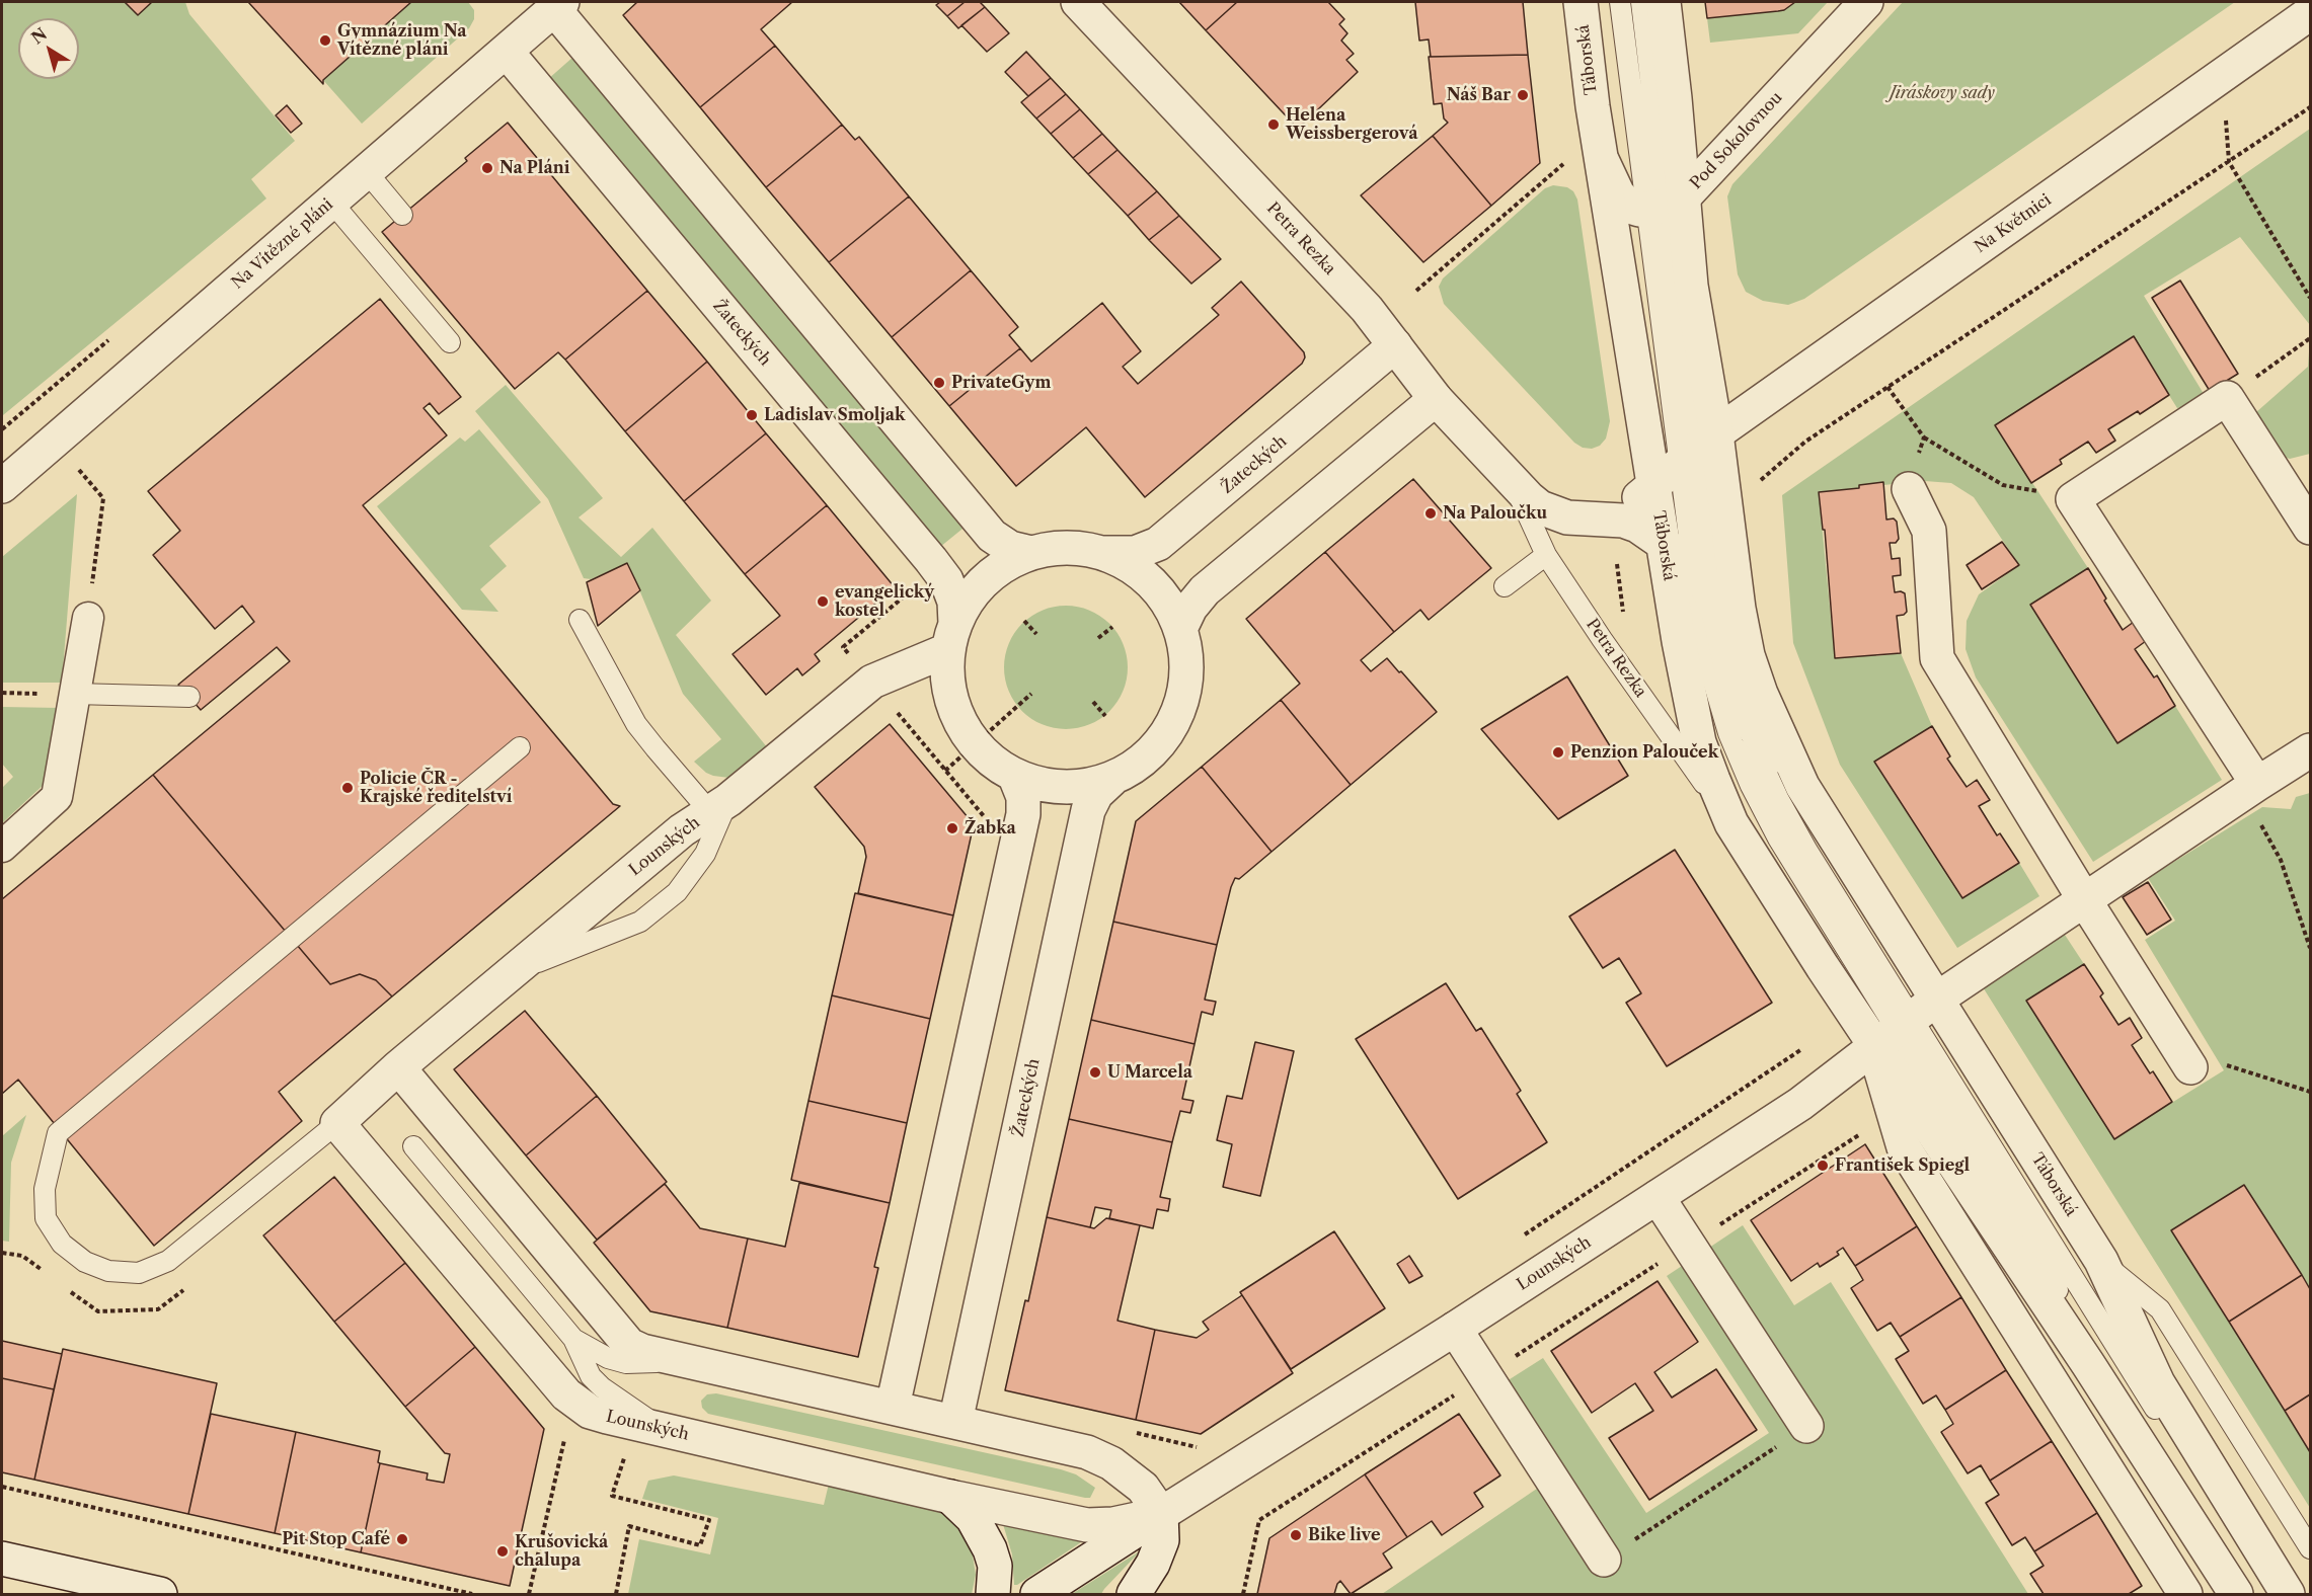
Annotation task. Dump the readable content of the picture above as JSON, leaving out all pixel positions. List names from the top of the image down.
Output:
{
  "streets": {
    "street": [
      "Táborská",
      "Pod Sokolovnou",
      "Na Květnici",
      "Petra Rezka",
      "Na Vítězné pláni",
      "Žateckých",
      "Lounských"
    ]
  },
  "crossings": [
    ["Táborská", "Pod Sokolovnou"],
    ["Táborská", "Na Květnici"],
    ["Táborská", "Petra Rezka"],
    ["Táborská", "Lounských"],
    ["Petra Rezka", "Žateckých"],
    ["Na Vítězné pláni", "Žateckých"],
    ["Žateckých", "Lounských"]
  ],
  "parks": ["Jiráskovy sady"],
  "places": [
    "Gymnázium Na Vítězné pláni",
    "Náš Bar",
    "Helena Weissbergerová",
    "Na Pláni",
    "PrivateGym",
    "Ladislav Smoljak",
    "Na Paloučku",
    "evangelický kostel",
    "Penzion Palouček",
    "Policie ČR - Krajské ředitelství",
    "Žabka",
    "U Marcela",
    "František Spiegl",
    "Bike live",
    "Pit Stop Café",
    "Krušovická chalupa"
  ],
  "north": "top left"
}
